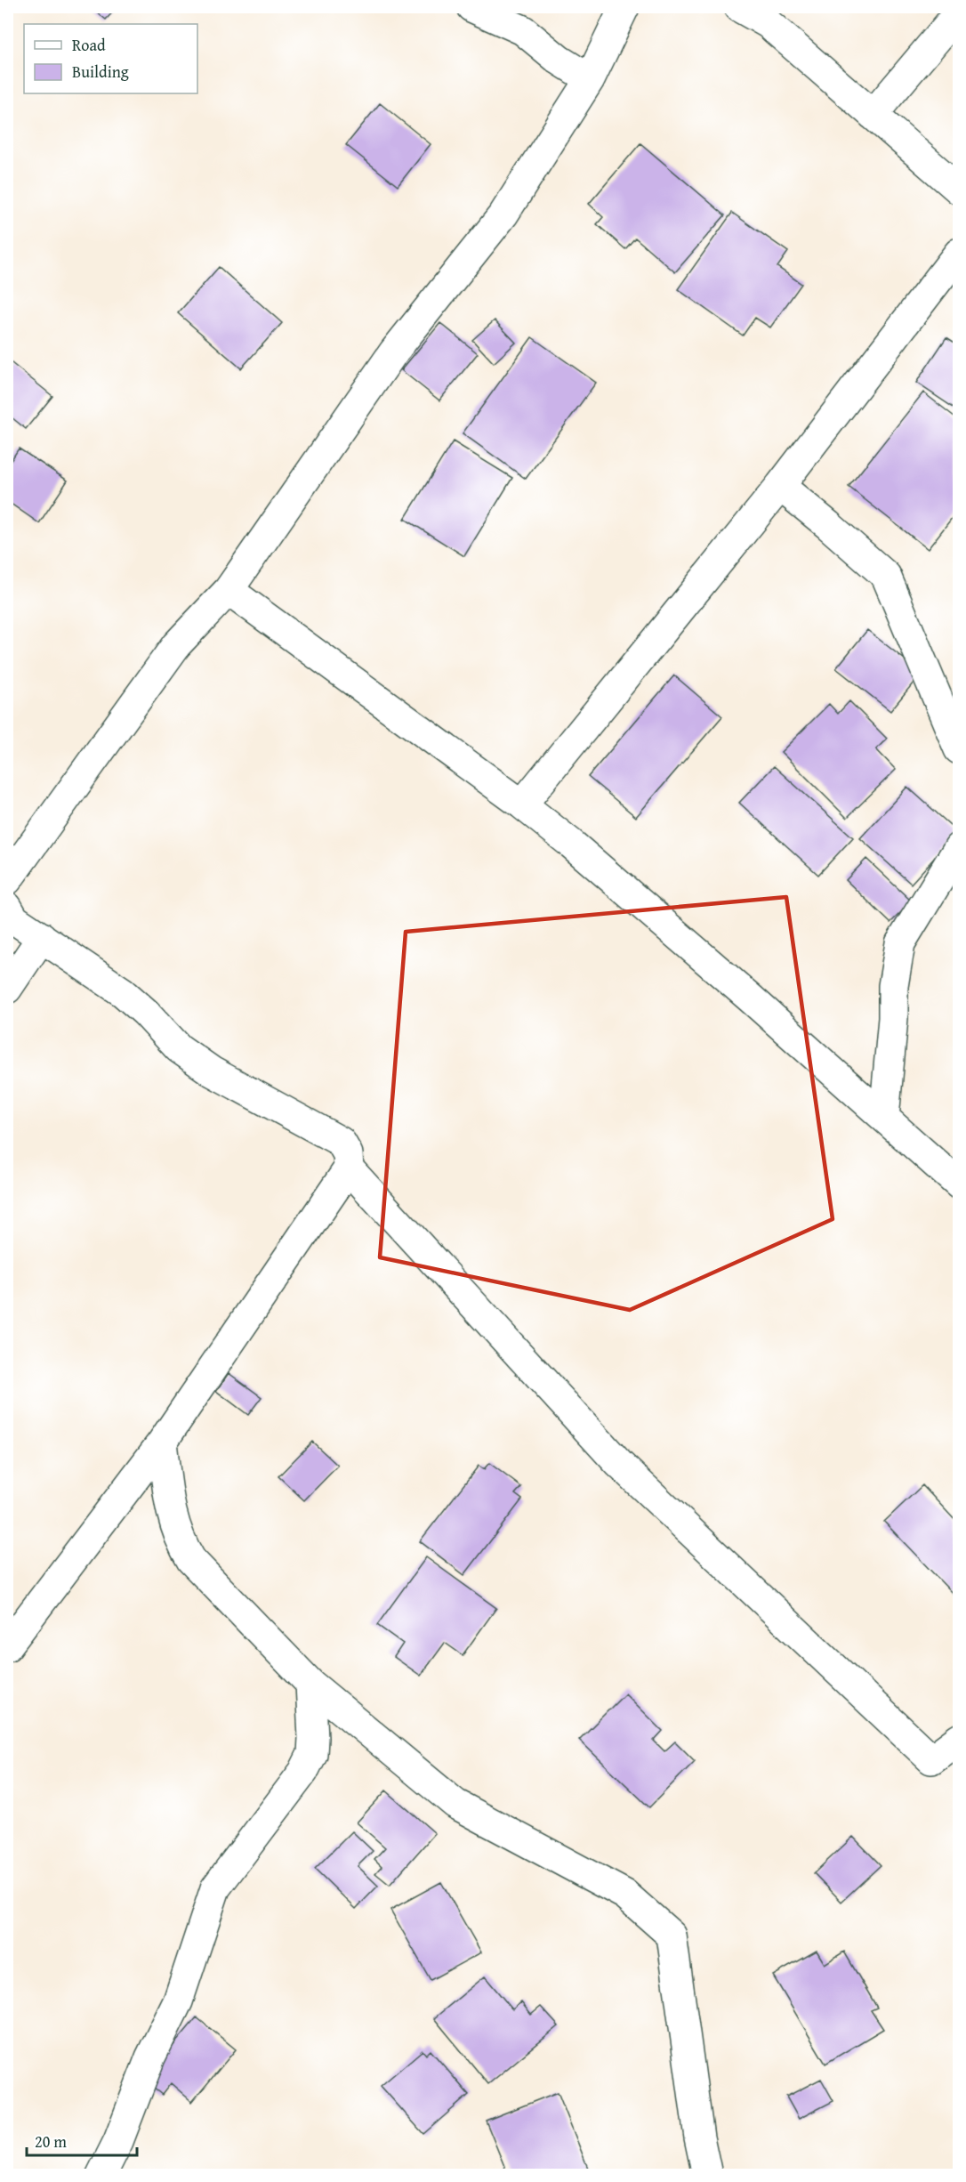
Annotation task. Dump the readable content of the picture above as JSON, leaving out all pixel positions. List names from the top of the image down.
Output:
{
  "legend": ["Road", "Building"],
  "scale_bar": "20 m"
}
